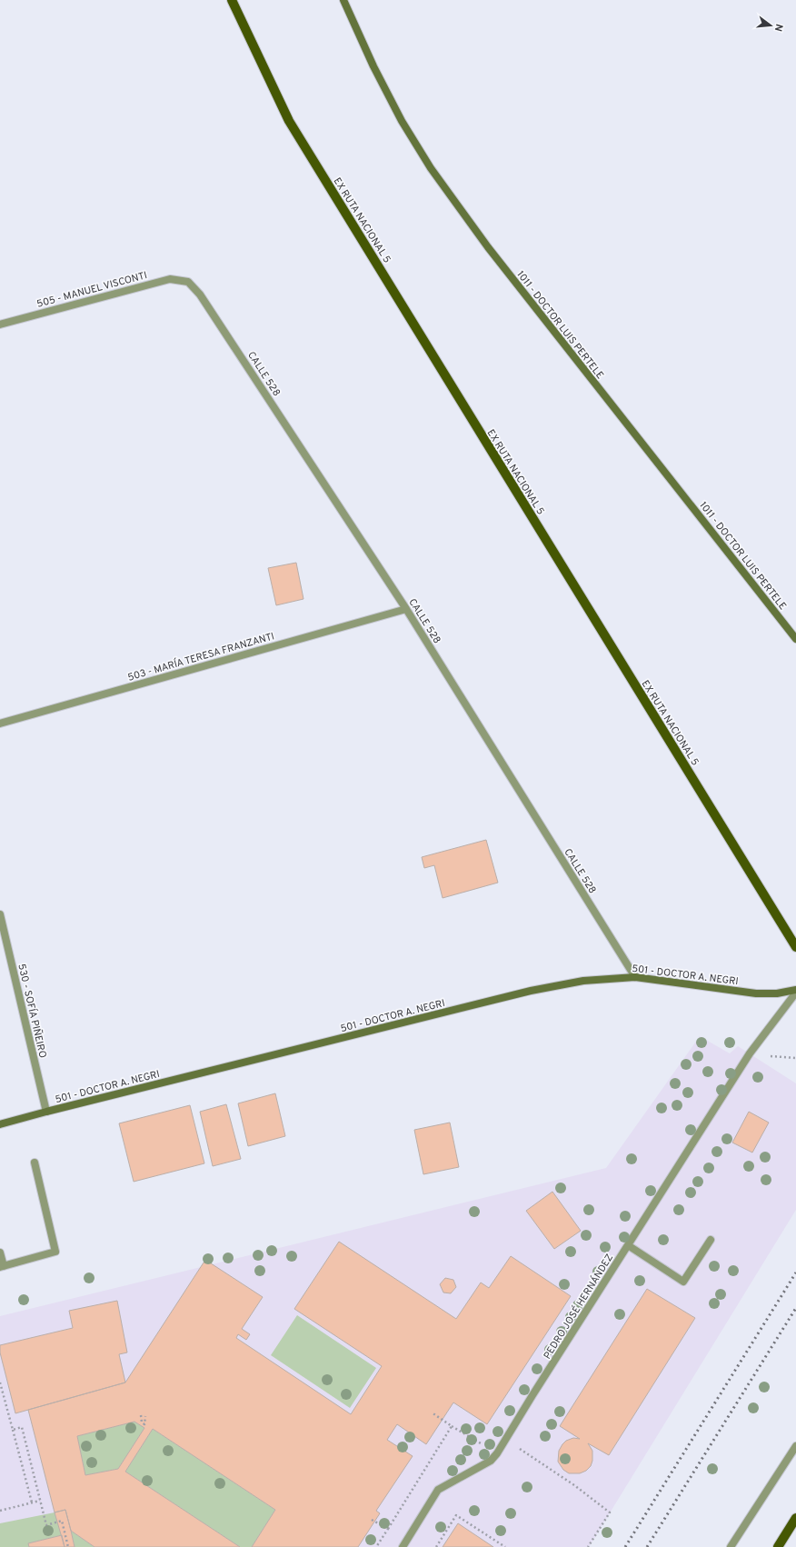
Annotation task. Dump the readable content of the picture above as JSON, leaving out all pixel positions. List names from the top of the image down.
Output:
{
  "streets": {
    "main road": ["EX RUTA NACIONAL 5"],
    "street": [
      "505 - MANUEL VISCONTI",
      "1011 - DOCTOR LUIS PERTELE",
      "CALLE 528",
      "503 - MARÍA TERESA FRANZANTI",
      "501 - DOCTOR A. NEGRI",
      "530 - SOFÍA PIÑEIRO",
      "PEDRO JOSÉ HERNÁNDEZ"
    ]
  },
  "crossings": [
    ["505 - MANUEL VISCONTI", "CALLE 528"],
    ["CALLE 528", "503 - MARÍA TERESA FRANZANTI"],
    ["CALLE 528", "501 - DOCTOR A. NEGRI"],
    ["501 - DOCTOR A. NEGRI", "530 - SOFÍA PIÑEIRO"],
    ["501 - DOCTOR A. NEGRI", "PEDRO JOSÉ HERNÁNDEZ"]
  ],
  "north": "right"
}
